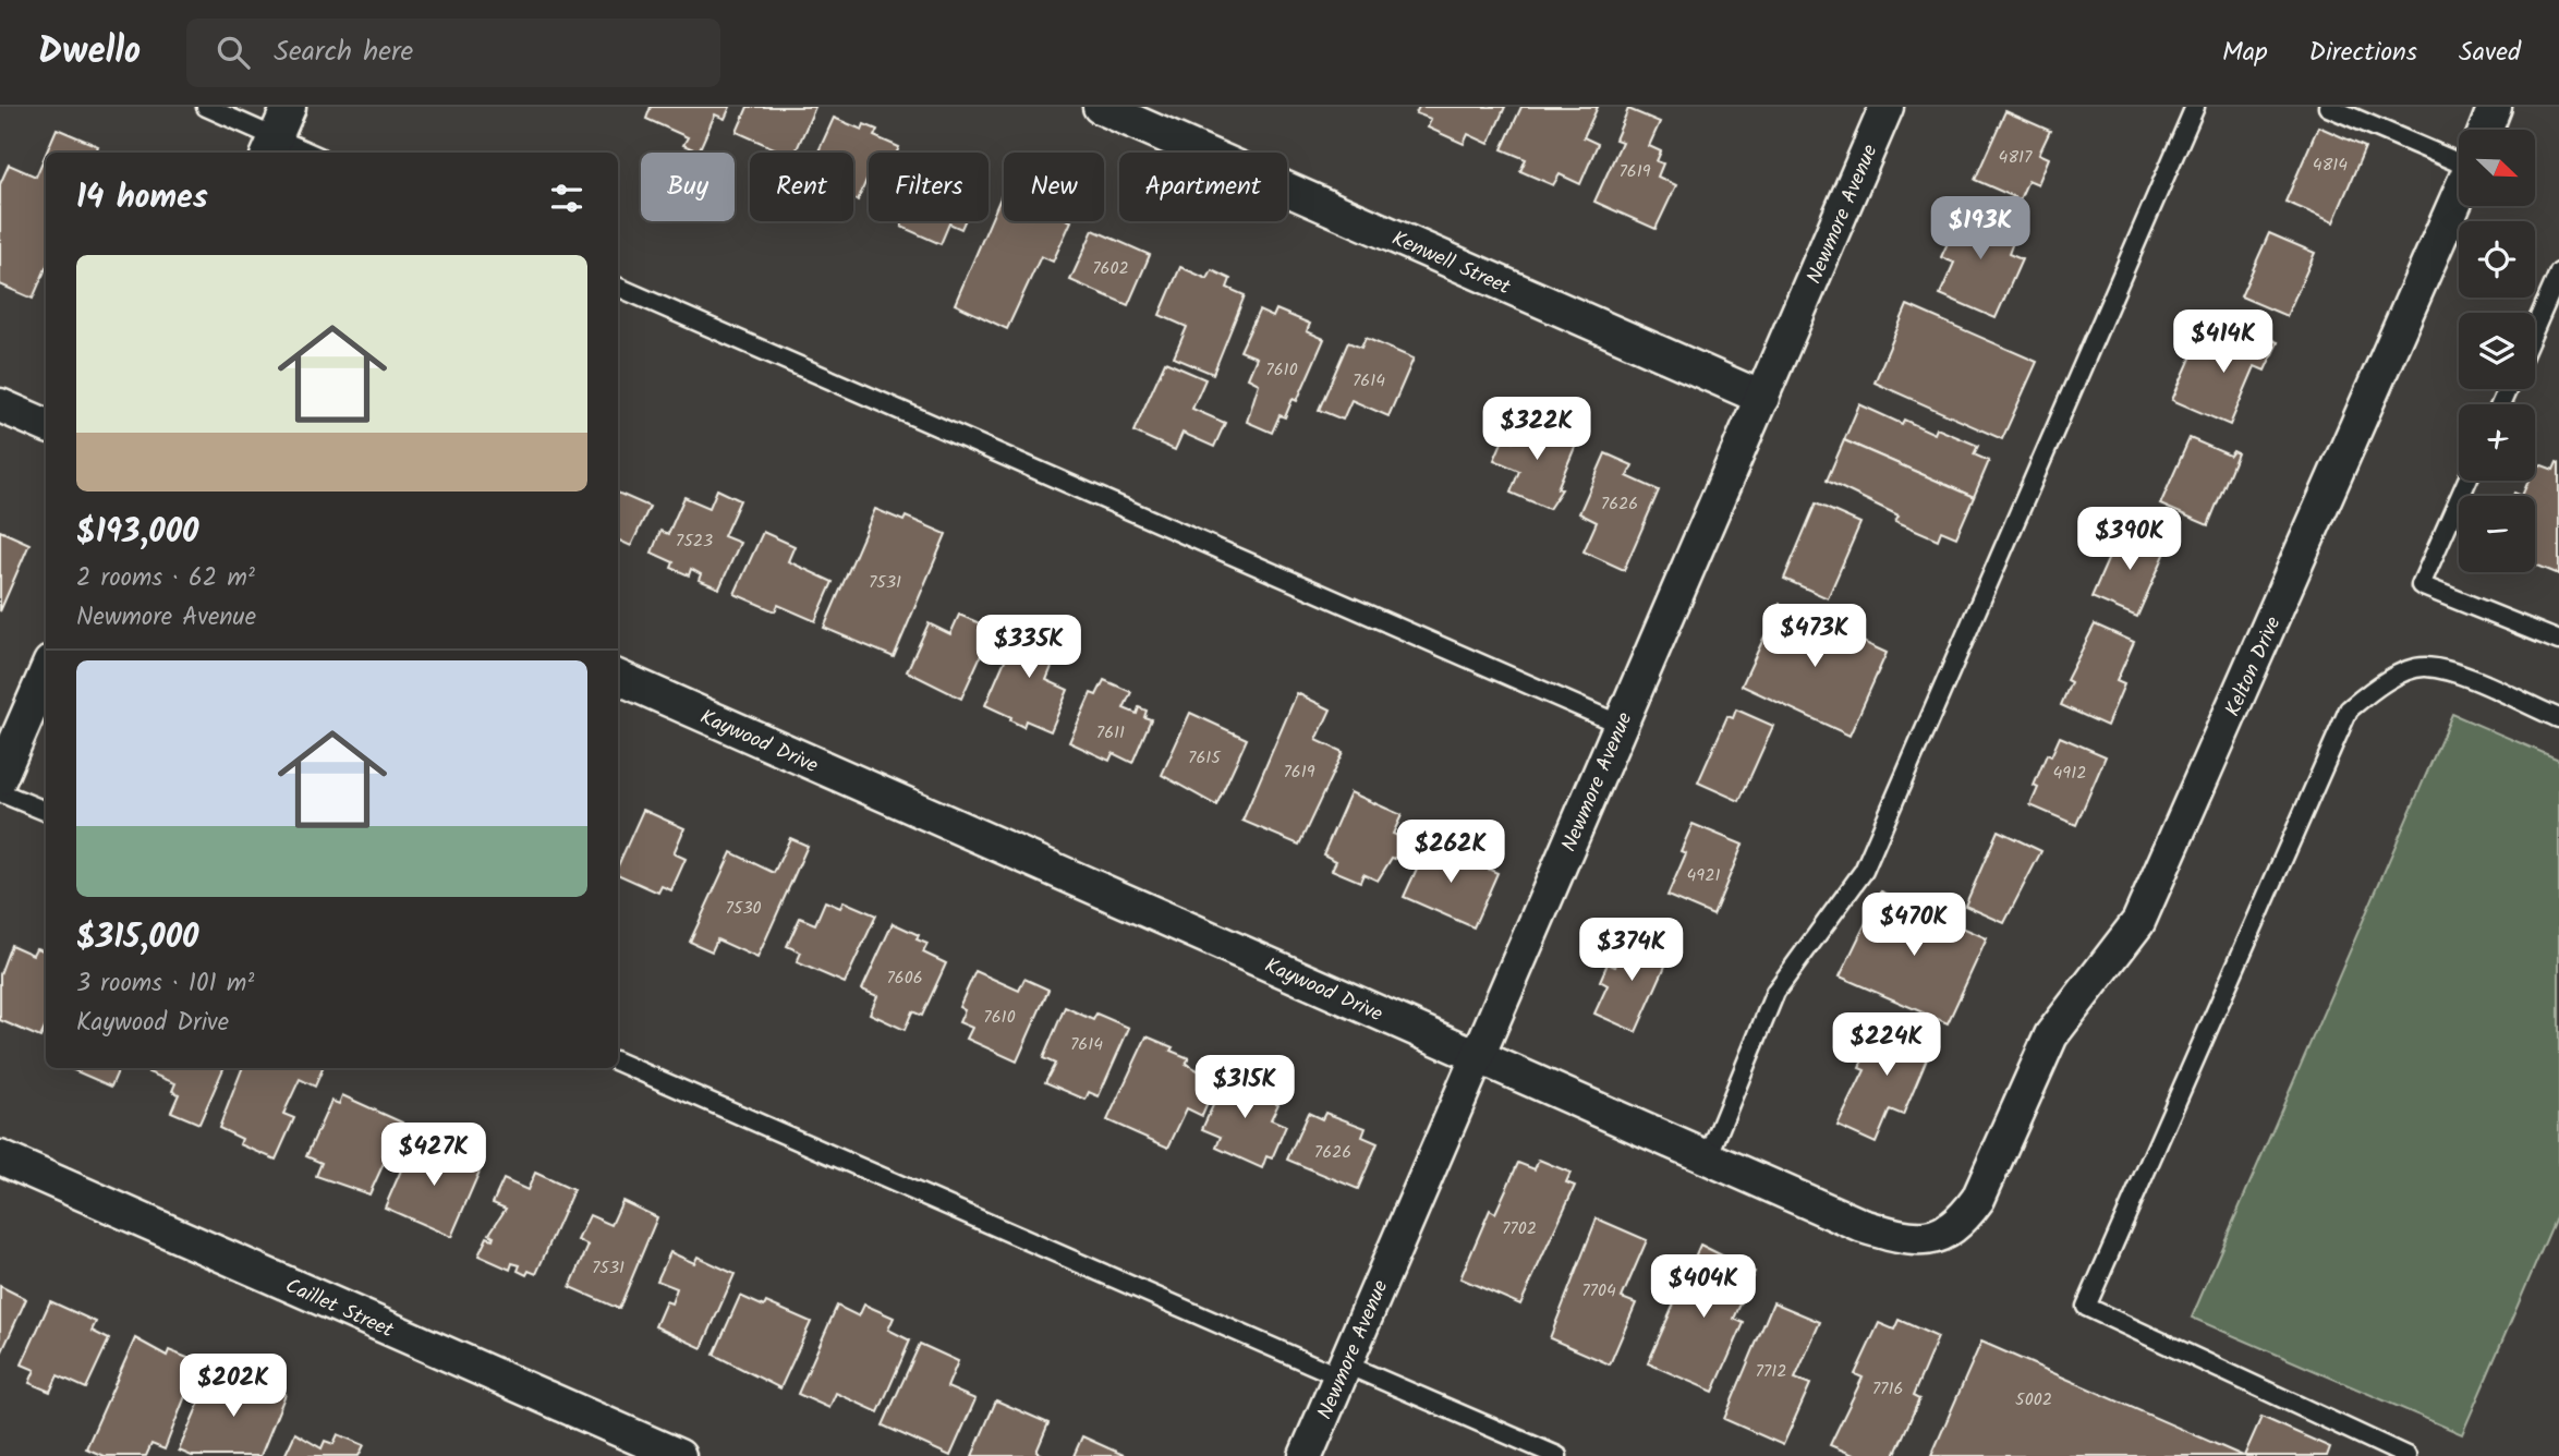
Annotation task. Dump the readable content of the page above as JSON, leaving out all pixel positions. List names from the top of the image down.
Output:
{
  "streets": {
    "street": [
      "Newmore Avenue",
      "Kenwell Street",
      "Kelton Drive",
      "Kaywood Drive",
      "Caillet Street"
    ]
  },
  "crossings": [
    ["Newmore Avenue", "Kenwell Street"],
    ["Newmore Avenue", "Kaywood Drive"],
    ["Kelton Drive", "Kaywood Drive"]
  ],
  "house_numbers": [
    "4817",
    "4814",
    "7619",
    "7602",
    "7610",
    "7614",
    "7626",
    "7523",
    "7531",
    "7611",
    "7615",
    "7619",
    "4912",
    "4921",
    "7530",
    "7606",
    "7610",
    "7614",
    "7626",
    "7702",
    "7531",
    "7704",
    "7712",
    "7716",
    "5002"
  ],
  "north": "bottom right",
  "page": {
    "header": "Dwello",
    "search": "Search here",
    "nav": ["Map", "Directions", "Saved"],
    "map_buttons": ["+", "−"],
    "chip": [
      "Buy",
      "Rent",
      "Filters",
      "New",
      "Apartment"
    ],
    "heading": "14 homes",
    "price": [
      "$193K",
      "$414K",
      "$322K",
      "$390K",
      "$473K",
      "$335K",
      "$262K",
      "$470K",
      "$374K",
      "$224K",
      "$315K",
      "$427K",
      "$404K",
      "$202K"
    ],
    "list": [
      {
        "name": "$193,000",
        "note": "2 rooms · 62 m² · Newmore Avenue"
      },
      {
        "name": "$315,000",
        "note": "3 rooms · 101 m² · Kaywood Drive"
      }
    ]
  }
}
